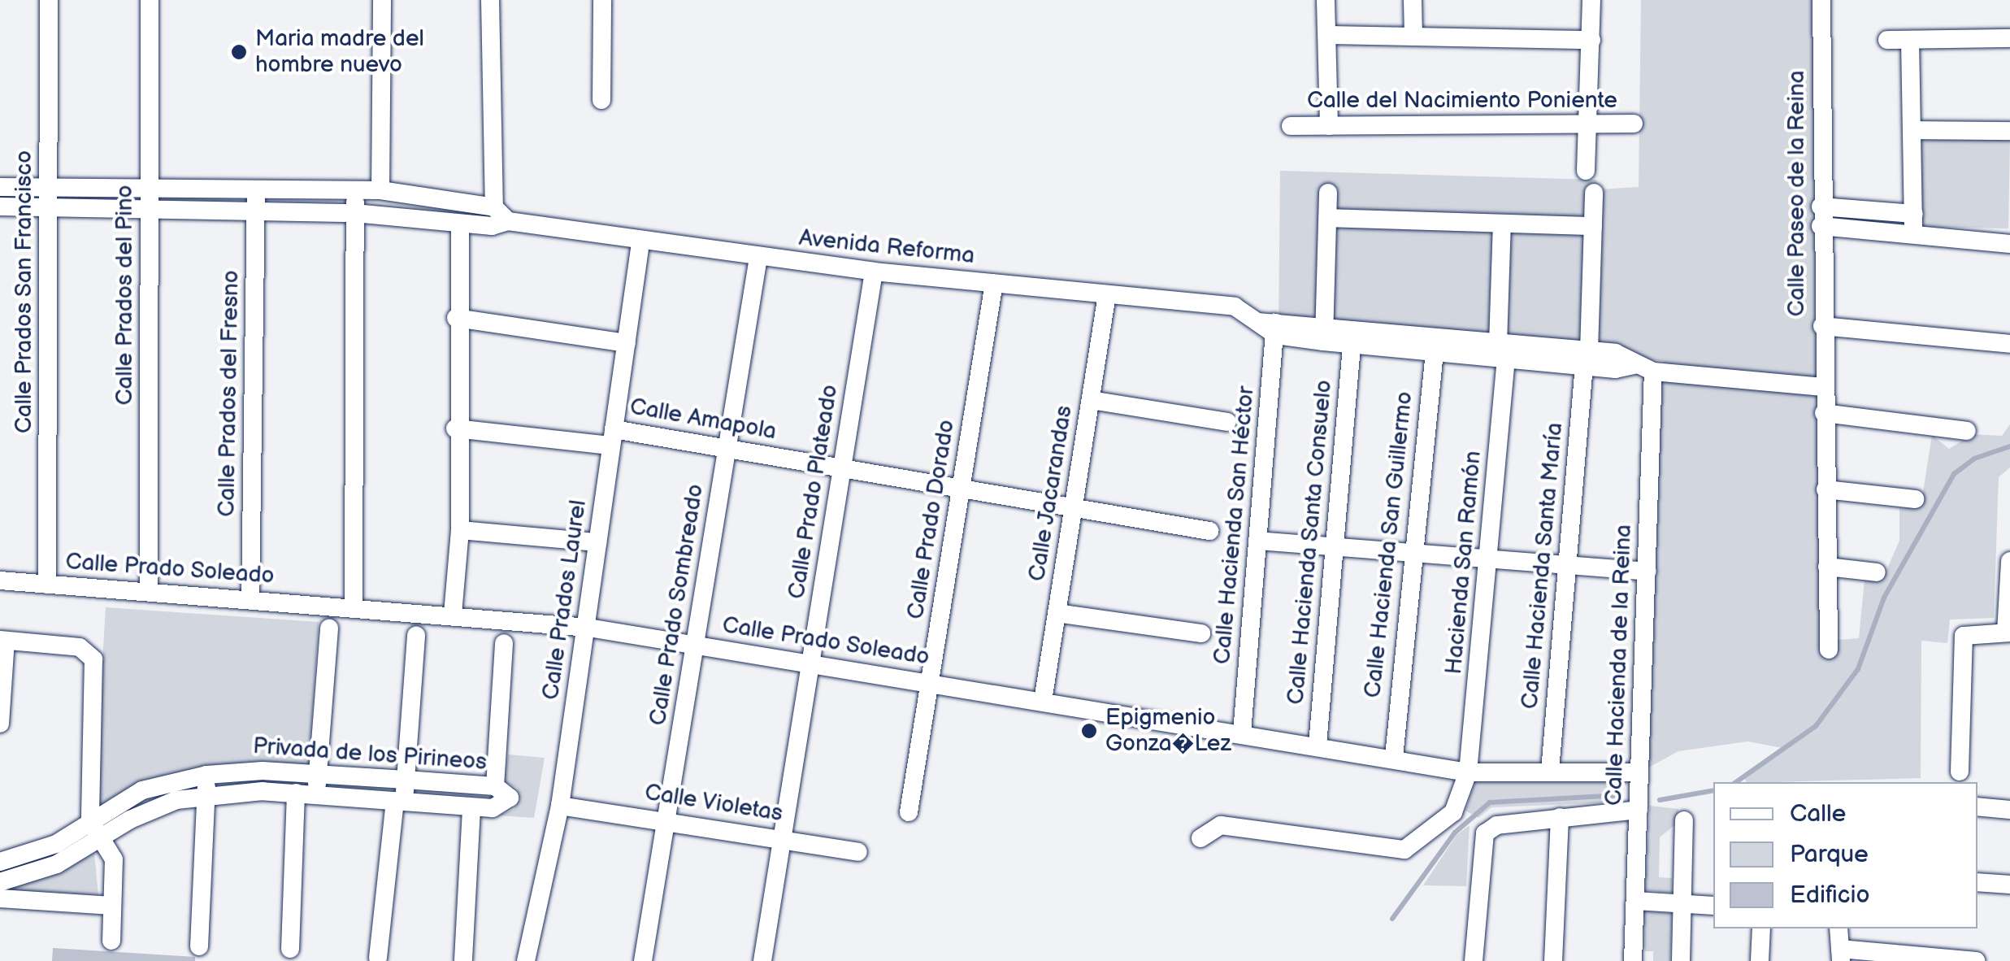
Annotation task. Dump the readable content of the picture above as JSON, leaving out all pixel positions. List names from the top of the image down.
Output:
{
  "streets": {
    "street": [
      "Calle del Nacimiento Poniente",
      "Calle Paseo de la Reina",
      "Avenida Reforma",
      "Calle Prados San Francisco",
      "Calle Prados del Pino",
      "Calle Prados del Fresno",
      "Calle Amapola",
      "Calle Prado Plateado",
      "Calle Jacarandas",
      "Calle Prado Dorado",
      "Calle Hacienda San Héctor",
      "Calle Hacienda Santa Consuelo",
      "Calle Hacienda San Guillermo",
      "Hacienda San Ramón",
      "Calle Hacienda Santa María",
      "Calle Prado Soleado",
      "Calle Prados Laurel",
      "Calle Prado Sombreado",
      "Calle Hacienda de la Reina",
      "Privada de los Pirineos",
      "Calle Violetas"
    ]
  },
  "crossings": [
    ["Calle Paseo de la Reina", "Avenida Reforma"],
    ["Avenida Reforma", "Calle Prados San Francisco"],
    ["Avenida Reforma", "Calle Prados del Pino"],
    ["Avenida Reforma", "Calle Prados del Fresno"],
    ["Avenida Reforma", "Calle Prado Plateado"],
    ["Avenida Reforma", "Calle Jacarandas"],
    ["Avenida Reforma", "Calle Prado Dorado"],
    ["Avenida Reforma", "Calle Hacienda San Héctor"],
    ["Avenida Reforma", "Calle Hacienda Santa Consuelo"],
    ["Avenida Reforma", "Calle Hacienda San Guillermo"],
    ["Avenida Reforma", "Hacienda San Ramón"],
    ["Avenida Reforma", "Calle Hacienda Santa María"],
    ["Avenida Reforma", "Calle Prados Laurel"],
    ["Avenida Reforma", "Calle Prado Sombreado"],
    ["Avenida Reforma", "Calle Hacienda de la Reina"],
    ["Calle Prados San Francisco", "Calle Prado Soleado"],
    ["Calle Prados del Pino", "Calle Prado Soleado"],
    ["Calle Prados del Fresno", "Calle Prado Soleado"],
    ["Calle Amapola", "Calle Prado Plateado"],
    ["Calle Amapola", "Calle Jacarandas"],
    ["Calle Amapola", "Calle Prado Dorado"],
    ["Calle Amapola", "Calle Prados Laurel"],
    ["Calle Amapola", "Calle Prado Sombreado"],
    ["Calle Prado Plateado", "Calle Prado Soleado"],
    ["Calle Prado Plateado", "Calle Violetas"],
    ["Calle Jacarandas", "Calle Prado Soleado"],
    ["Calle Prado Dorado", "Calle Prado Soleado"],
    ["Calle Hacienda San Héctor", "Calle Prado Soleado"],
    ["Calle Hacienda Santa Consuelo", "Calle Prado Soleado"],
    ["Calle Hacienda San Guillermo", "Calle Prado Soleado"],
    ["Hacienda San Ramón", "Calle Prado Soleado"],
    ["Calle Hacienda Santa María", "Calle Prado Soleado"],
    ["Calle Prado Soleado", "Calle Prados Laurel"],
    ["Calle Prado Soleado", "Calle Prado Sombreado"],
    ["Calle Prado Soleado", "Calle Hacienda de la Reina"],
    ["Calle Prados Laurel", "Calle Violetas"],
    ["Calle Prado Sombreado", "Calle Violetas"]
  ],
  "places": ["Maria madre del hombre nuevo", "Epigmenio Gonza�Lez"],
  "legend": ["Calle", "Parque", "Edificio"]
}
